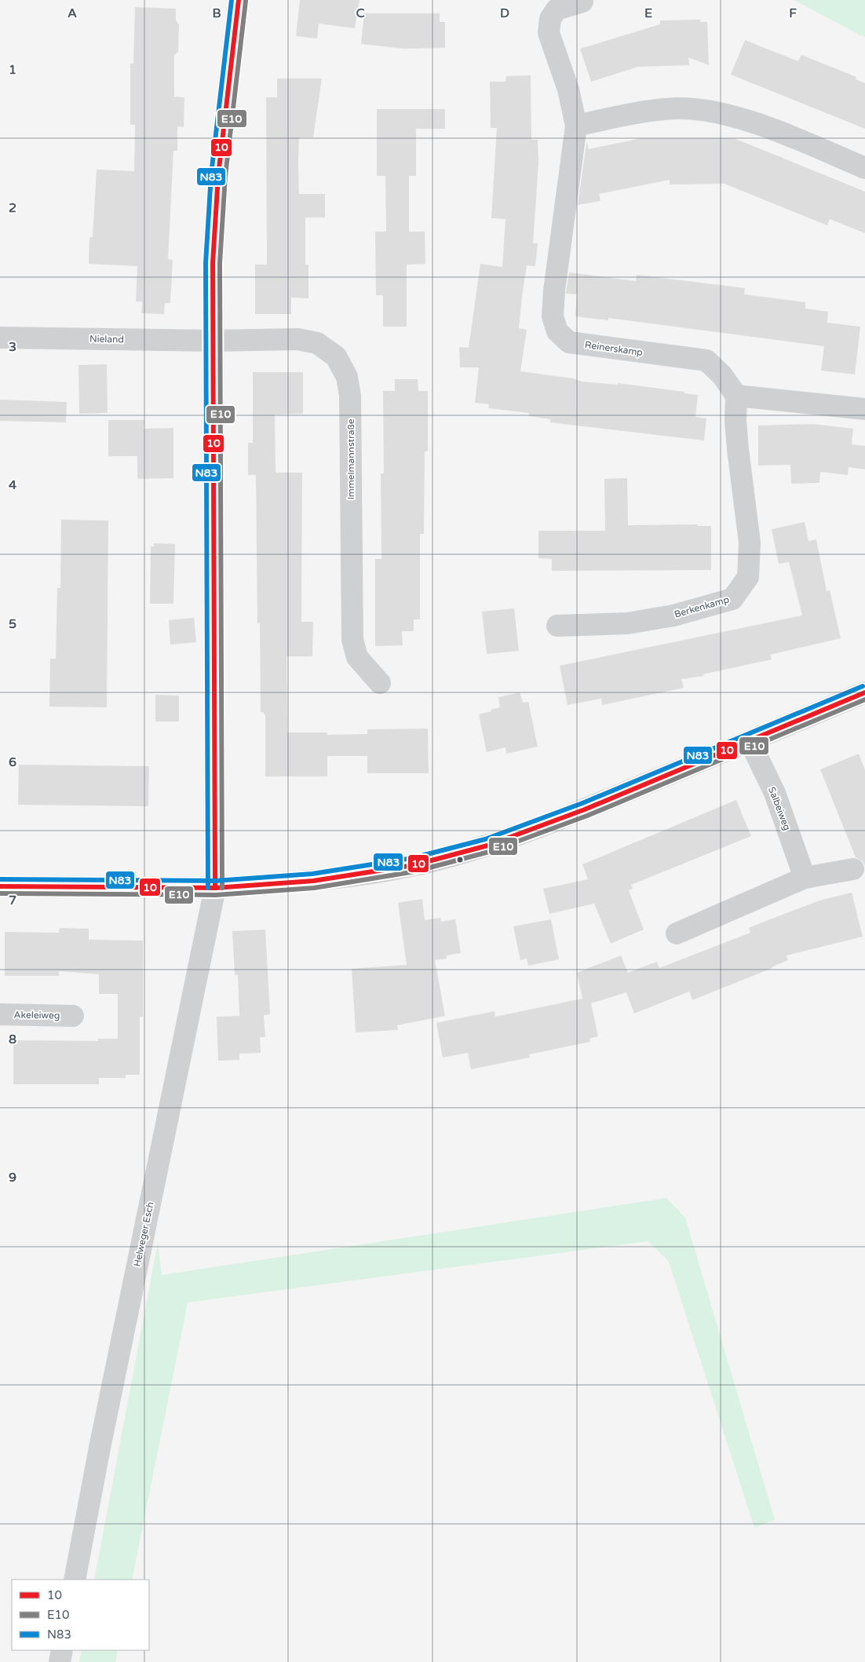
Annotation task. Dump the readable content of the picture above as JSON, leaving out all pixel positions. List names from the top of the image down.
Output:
{
  "streets": {
    "street": [
      "Nieland",
      "Reinerskamp",
      "Immelmannstraße",
      "Berkenkamp",
      "Salbeiweg",
      "Akeleiweg",
      "Helweger Esch"
    ]
  },
  "crossings": [
    ["Nieland", "Immelmannstraße"],
    ["Reinerskamp", "Berkenkamp"]
  ],
  "lines": ["transit line 10", "transit line N83", "transit line E10"],
  "legend": ["10", "E10", "N83"],
  "grid": {
    "columns": [
      "A",
      "B",
      "C",
      "D",
      "E",
      "F"
    ],
    "rows": [
      "1",
      "2",
      "3",
      "4",
      "5",
      "6",
      "7",
      "8",
      "9"
    ]
  }
}
